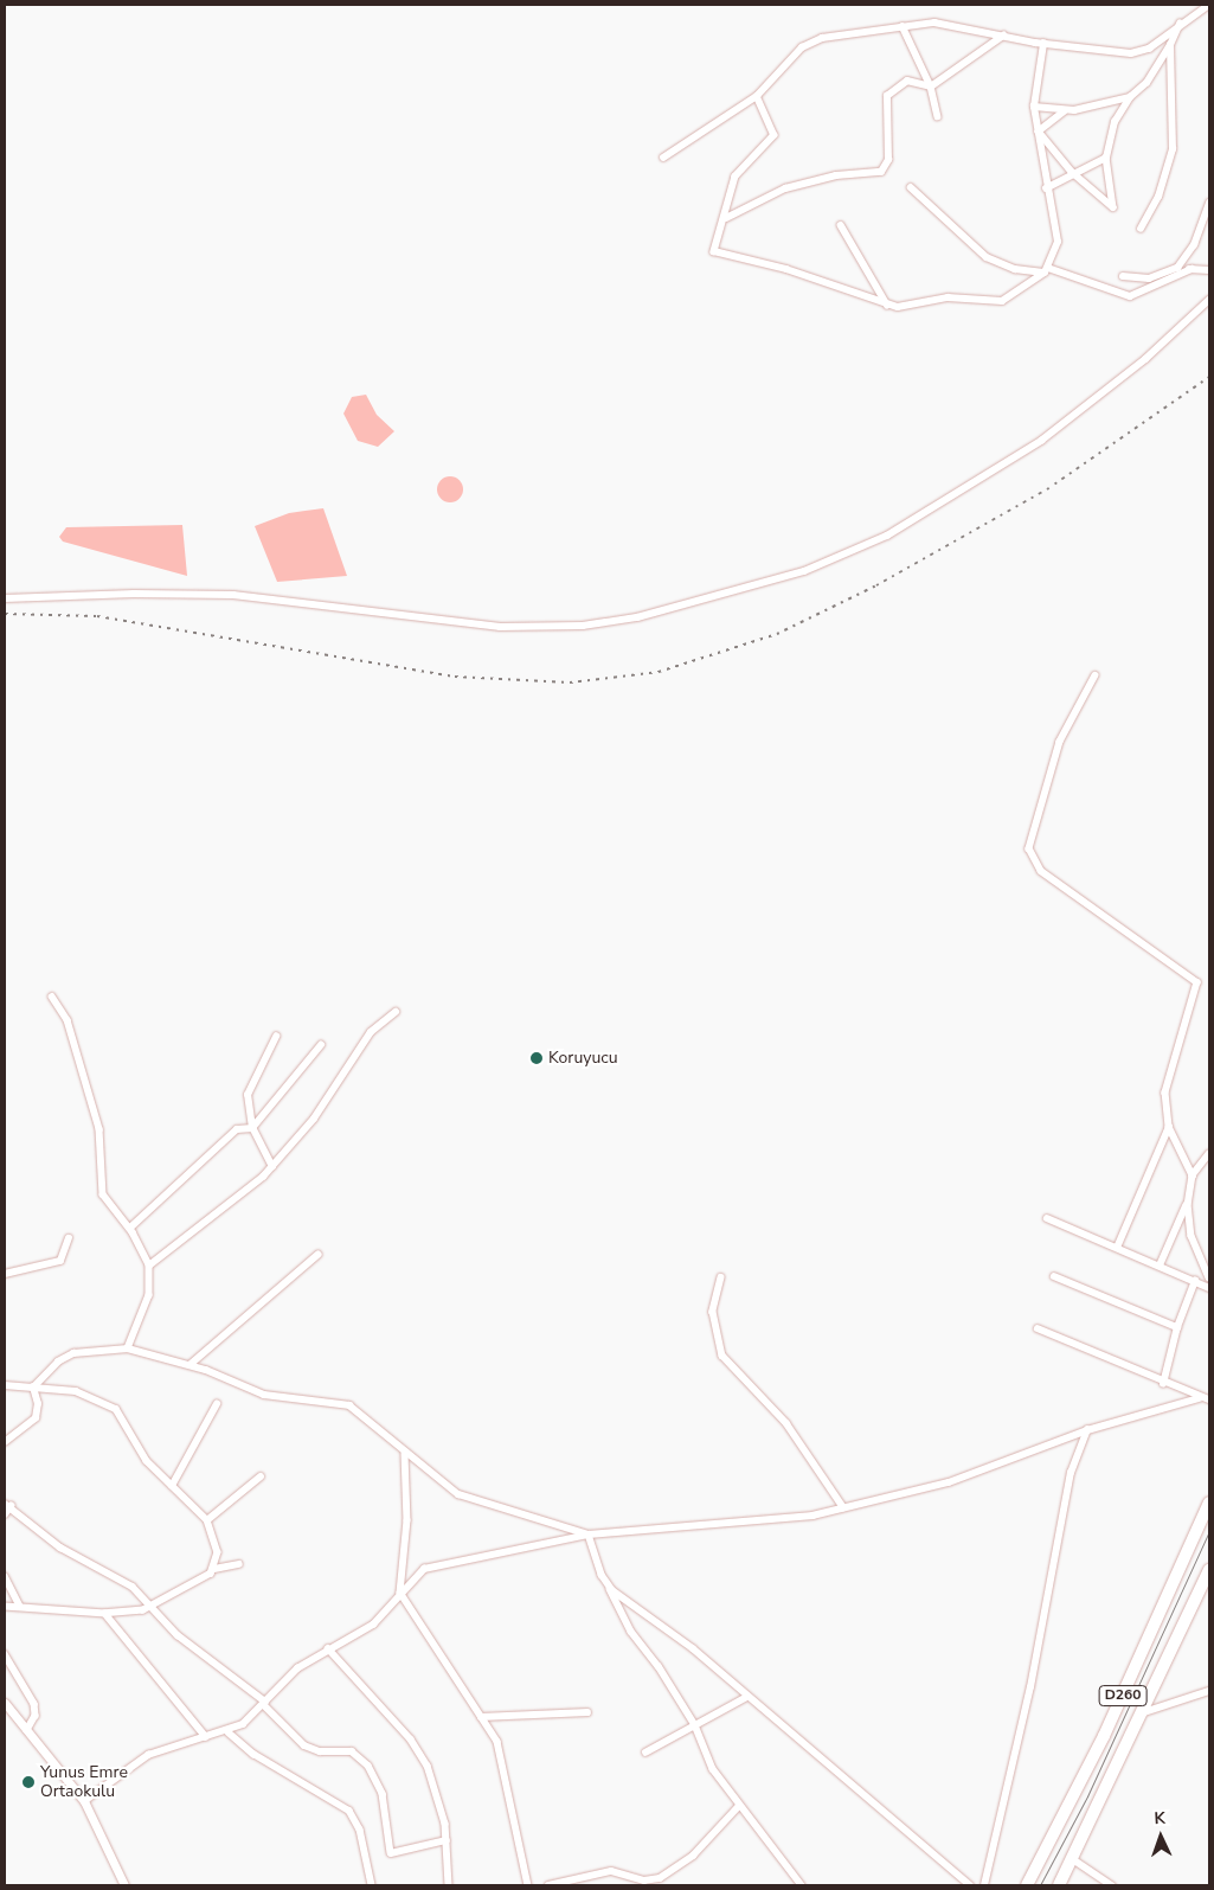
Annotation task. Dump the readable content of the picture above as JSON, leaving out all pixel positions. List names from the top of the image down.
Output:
{
  "streets": {
    "highway": ["D260"]
  },
  "places": ["Koruyucu", "Yunus Emre Ortaokulu"],
  "north": "top"
}
